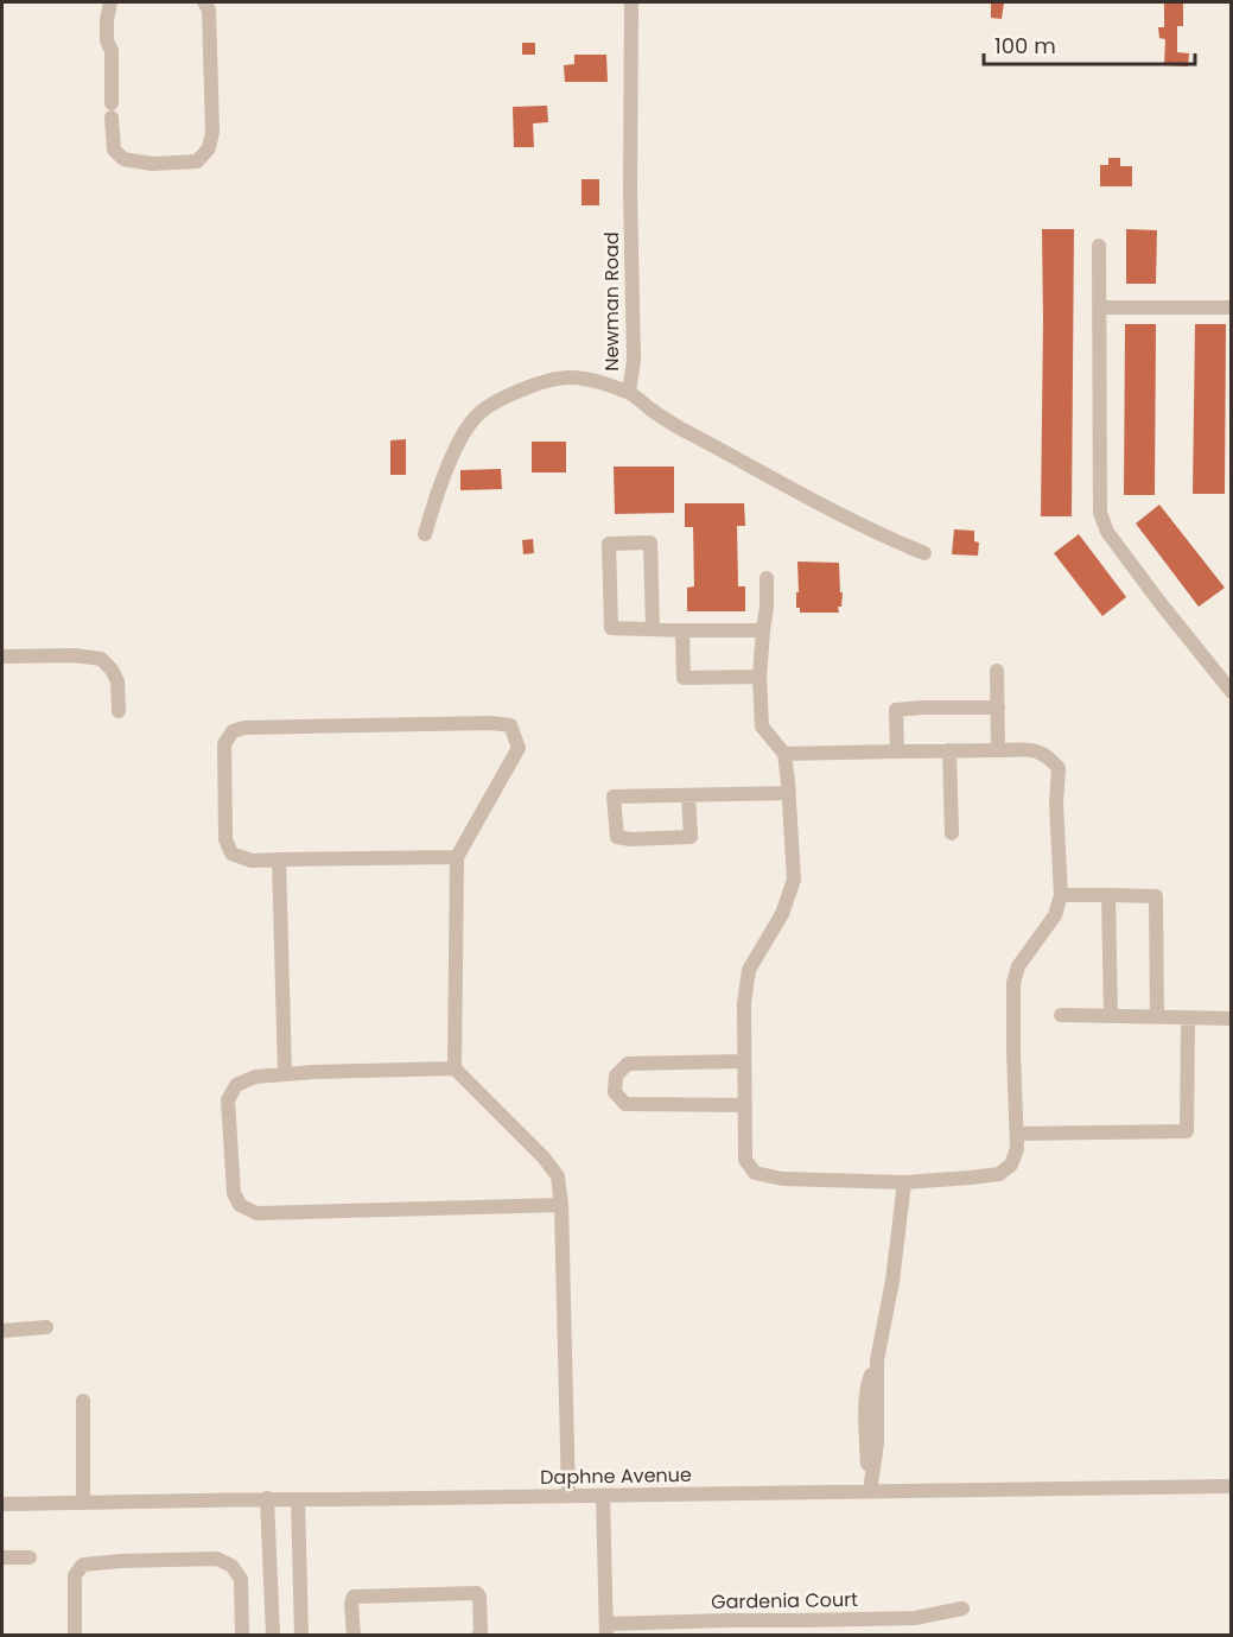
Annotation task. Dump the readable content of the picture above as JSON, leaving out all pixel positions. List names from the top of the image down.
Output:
{
  "streets": {
    "street": ["Newman Road", "Daphne Avenue", "Gardenia Court"]
  },
  "scale_bar": "100 m"
}
